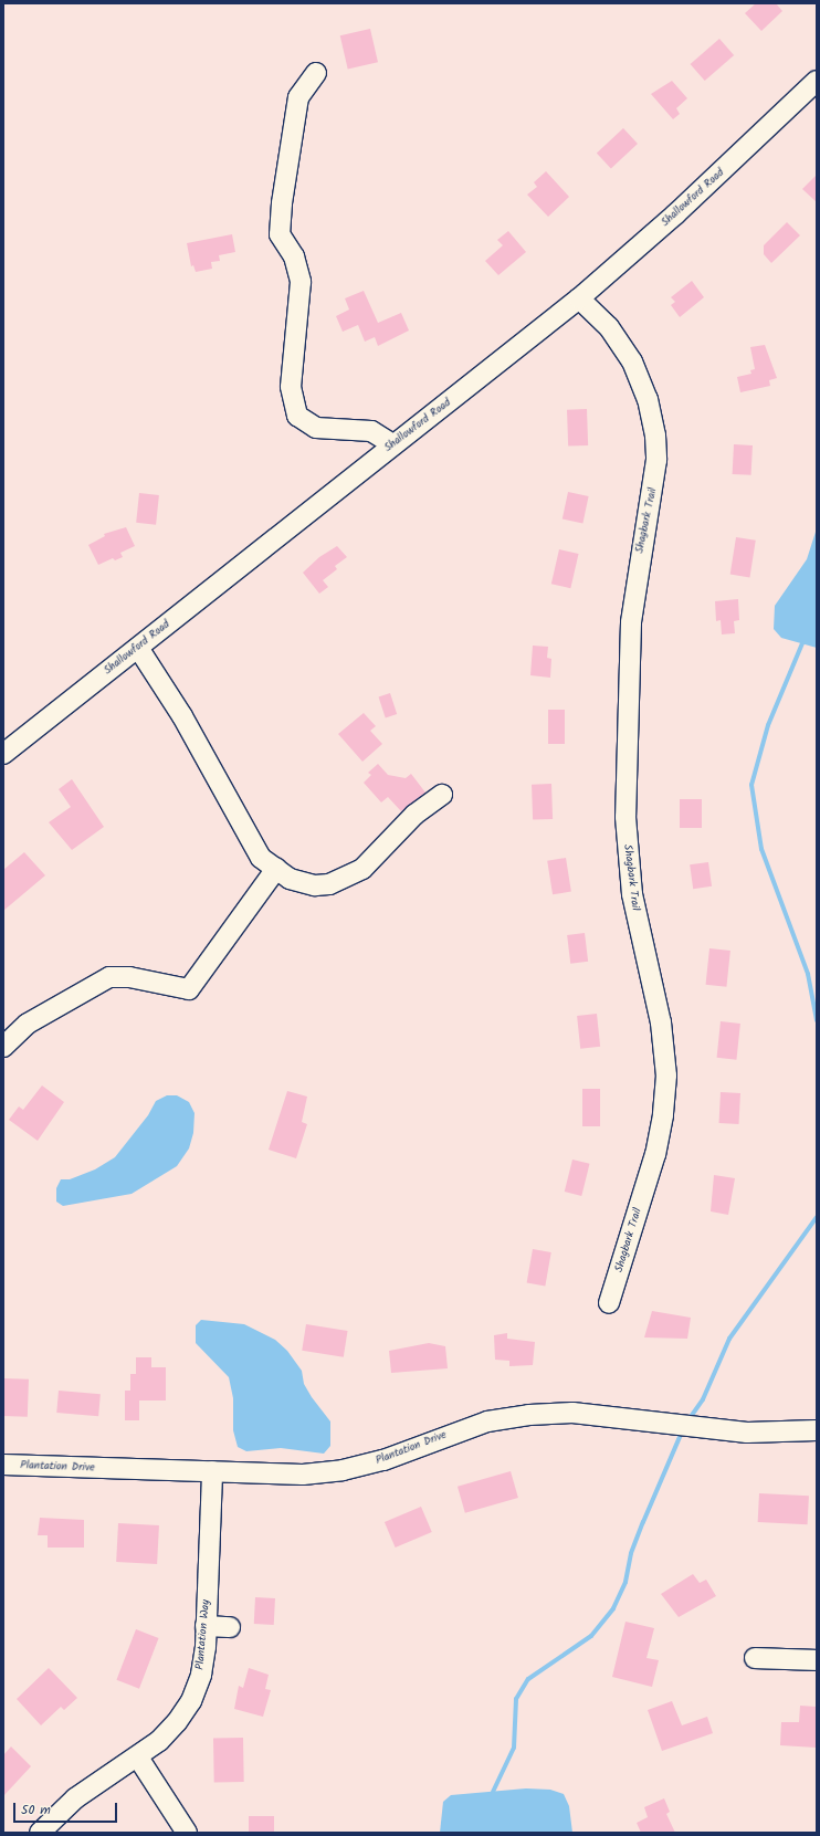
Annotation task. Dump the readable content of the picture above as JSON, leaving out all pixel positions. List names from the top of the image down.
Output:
{
  "streets": {
    "street": [
      "Shallowford Road",
      "Shagbark Trail",
      "Plantation Drive",
      "Plantation Way"
    ]
  },
  "crossings": [
    ["Shallowford Road", "Shagbark Trail"],
    ["Plantation Drive", "Plantation Way"]
  ],
  "scale_bar": "50 m"
}
